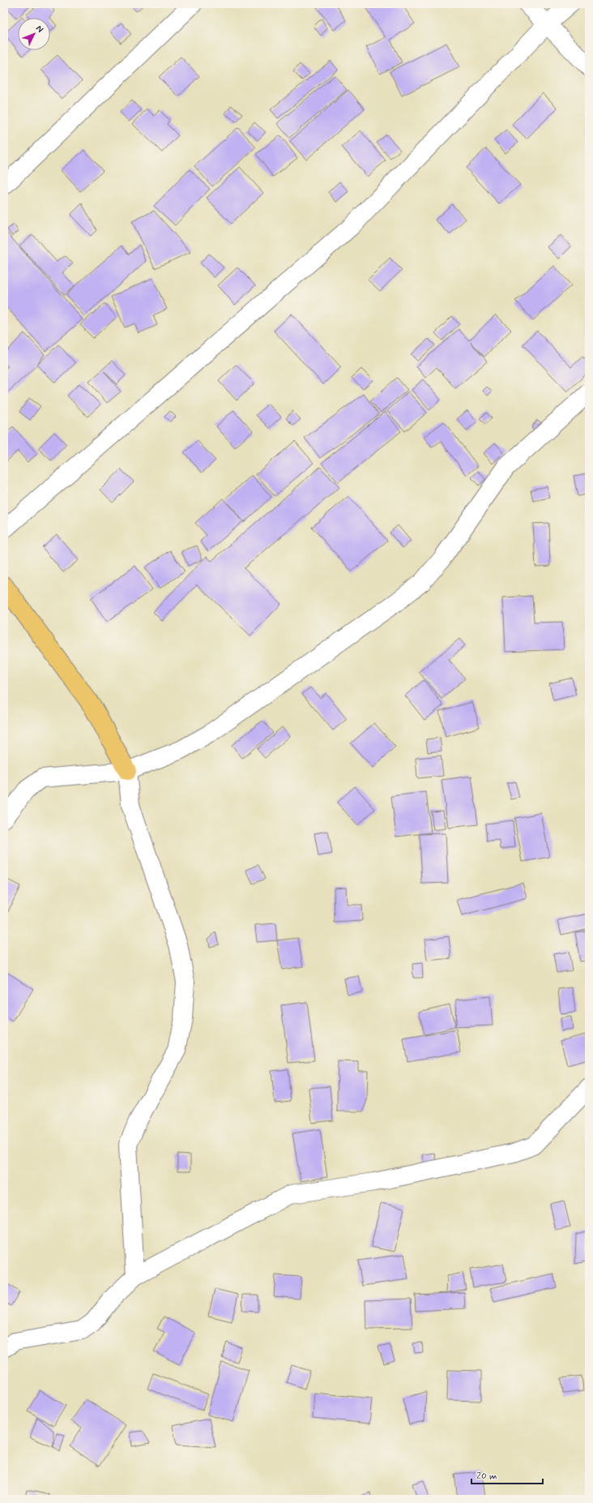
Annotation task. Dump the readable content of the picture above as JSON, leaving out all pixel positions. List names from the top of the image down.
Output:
{
  "scale_bar": "20 m",
  "north": "top right"
}
